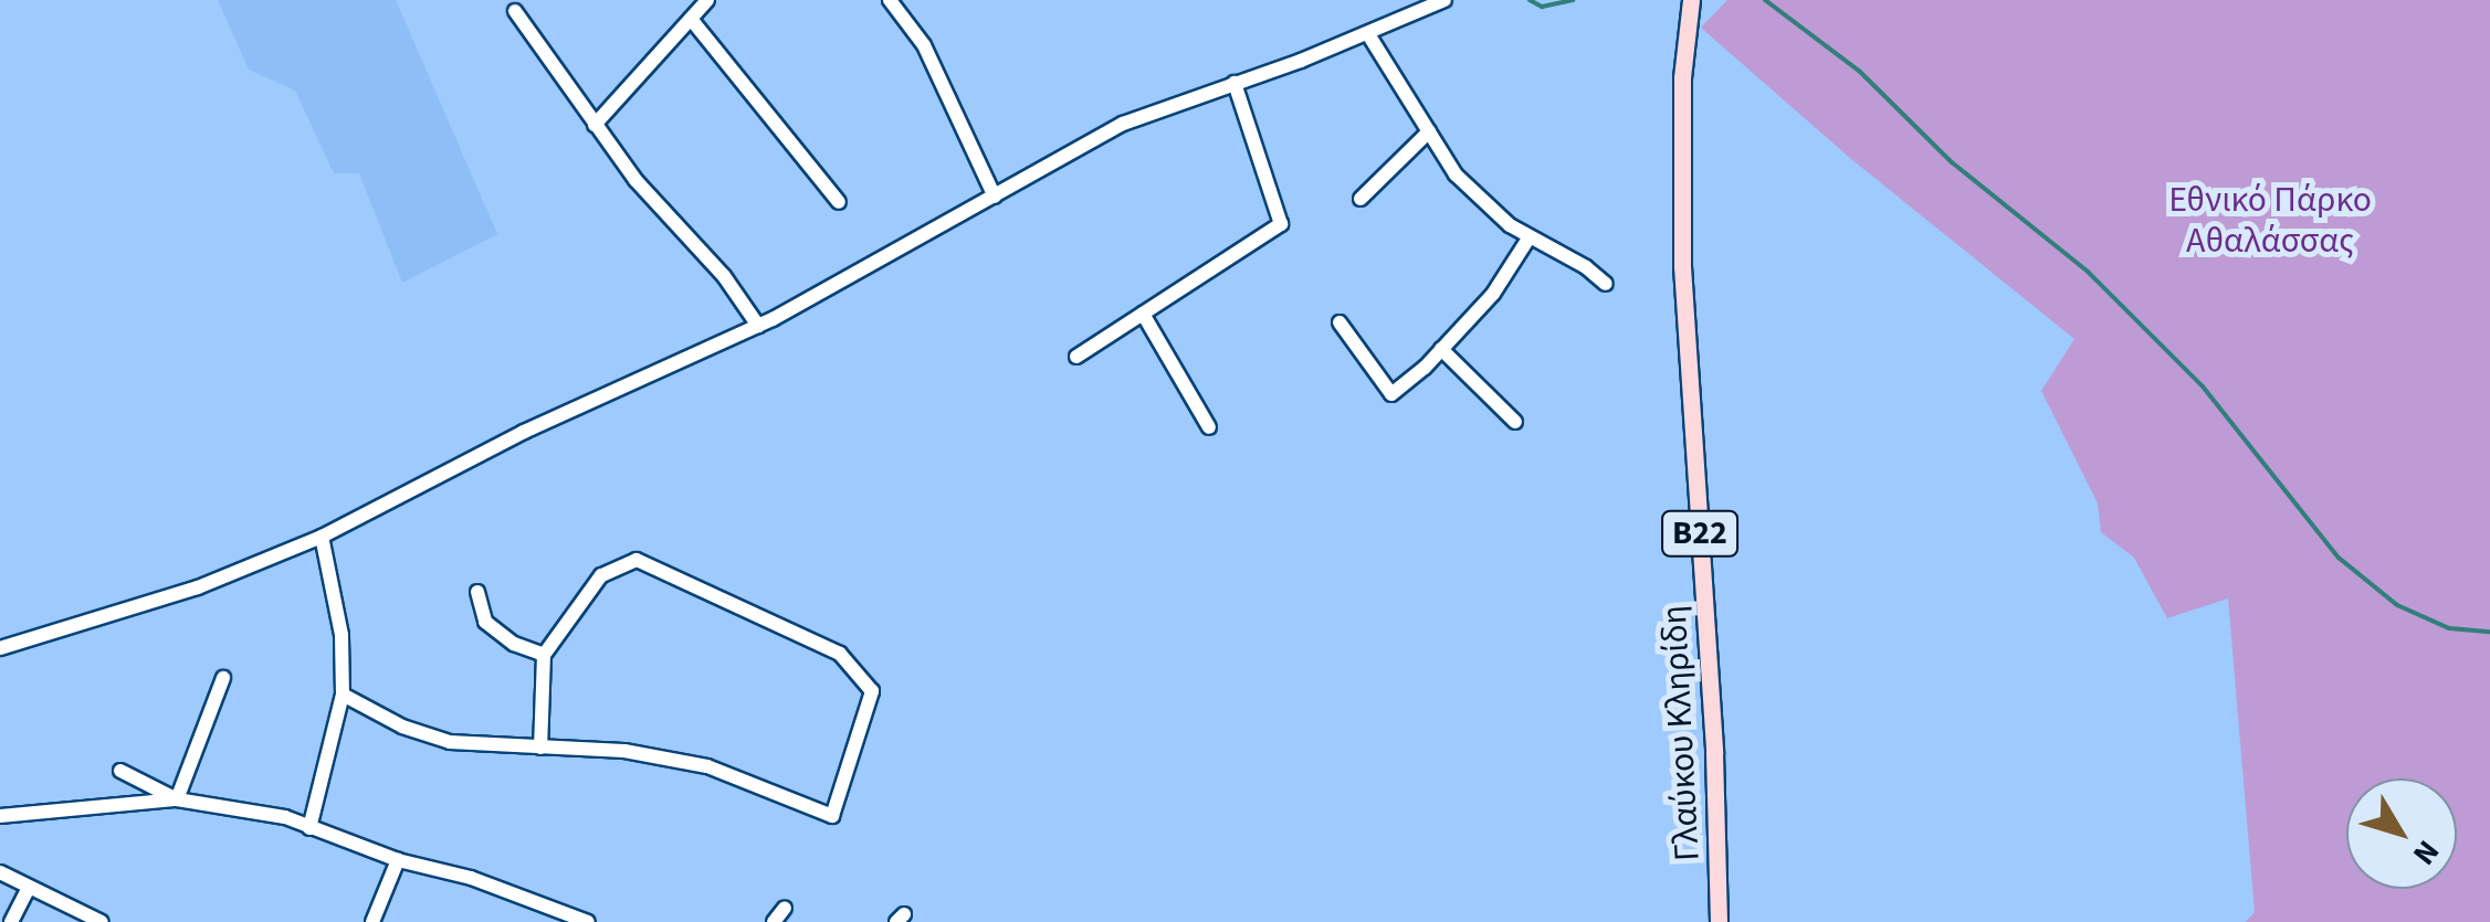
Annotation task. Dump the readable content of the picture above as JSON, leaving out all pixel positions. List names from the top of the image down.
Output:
{
  "streets": {
    "main road": ["B22", "Γλαύκου Κληρίδη"]
  },
  "parks": ["Εθνικό Πάρκο Αθαλάσσας"],
  "north": "bottom right"
}
